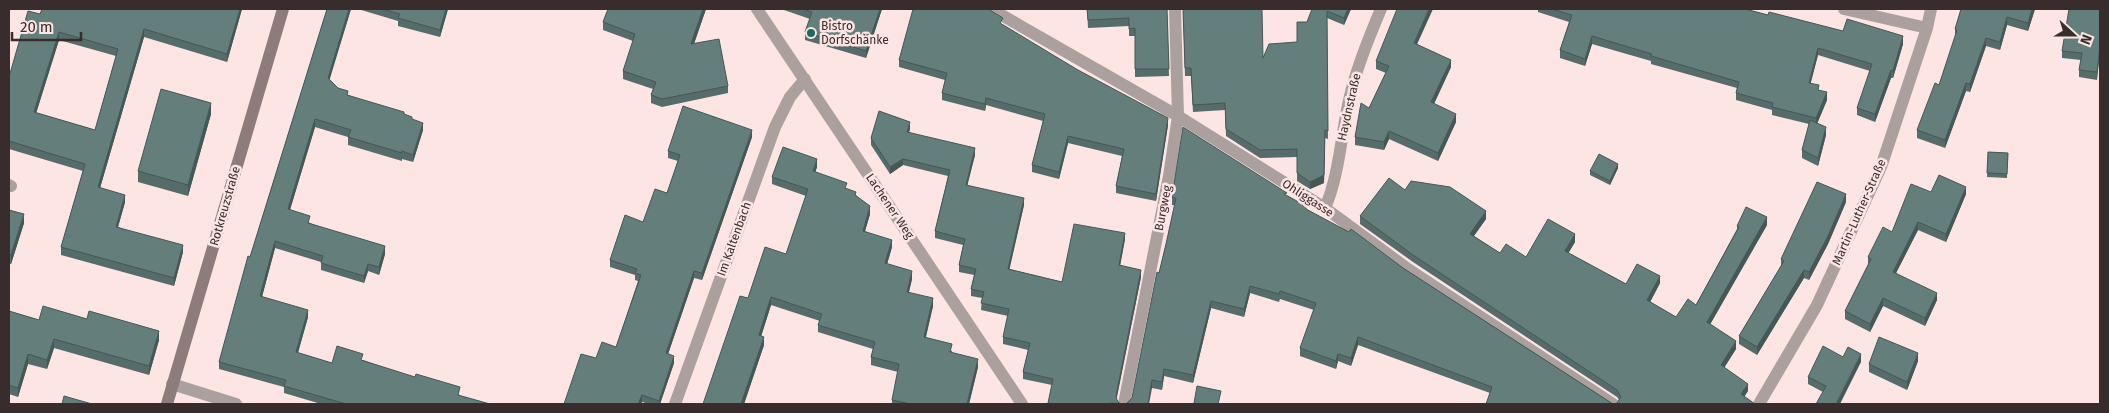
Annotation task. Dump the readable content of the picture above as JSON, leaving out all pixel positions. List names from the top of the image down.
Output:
{
  "streets": {
    "main road": ["Rotkreuzstraße"],
    "street": [
      "Haydnstraße",
      "Ohliggasse",
      "Lachener Weg",
      "Burgweg",
      "Martin-Luther-Straße",
      "Im Kaltenbach"
    ]
  },
  "crossings": [
    ["Haydnstraße", "Ohliggasse"],
    ["Ohliggasse", "Burgweg"],
    ["Lachener Weg", "Im Kaltenbach"]
  ],
  "places": ["Bistro Dorfschänke"],
  "scale_bar": "20 m",
  "north": "right"
}
